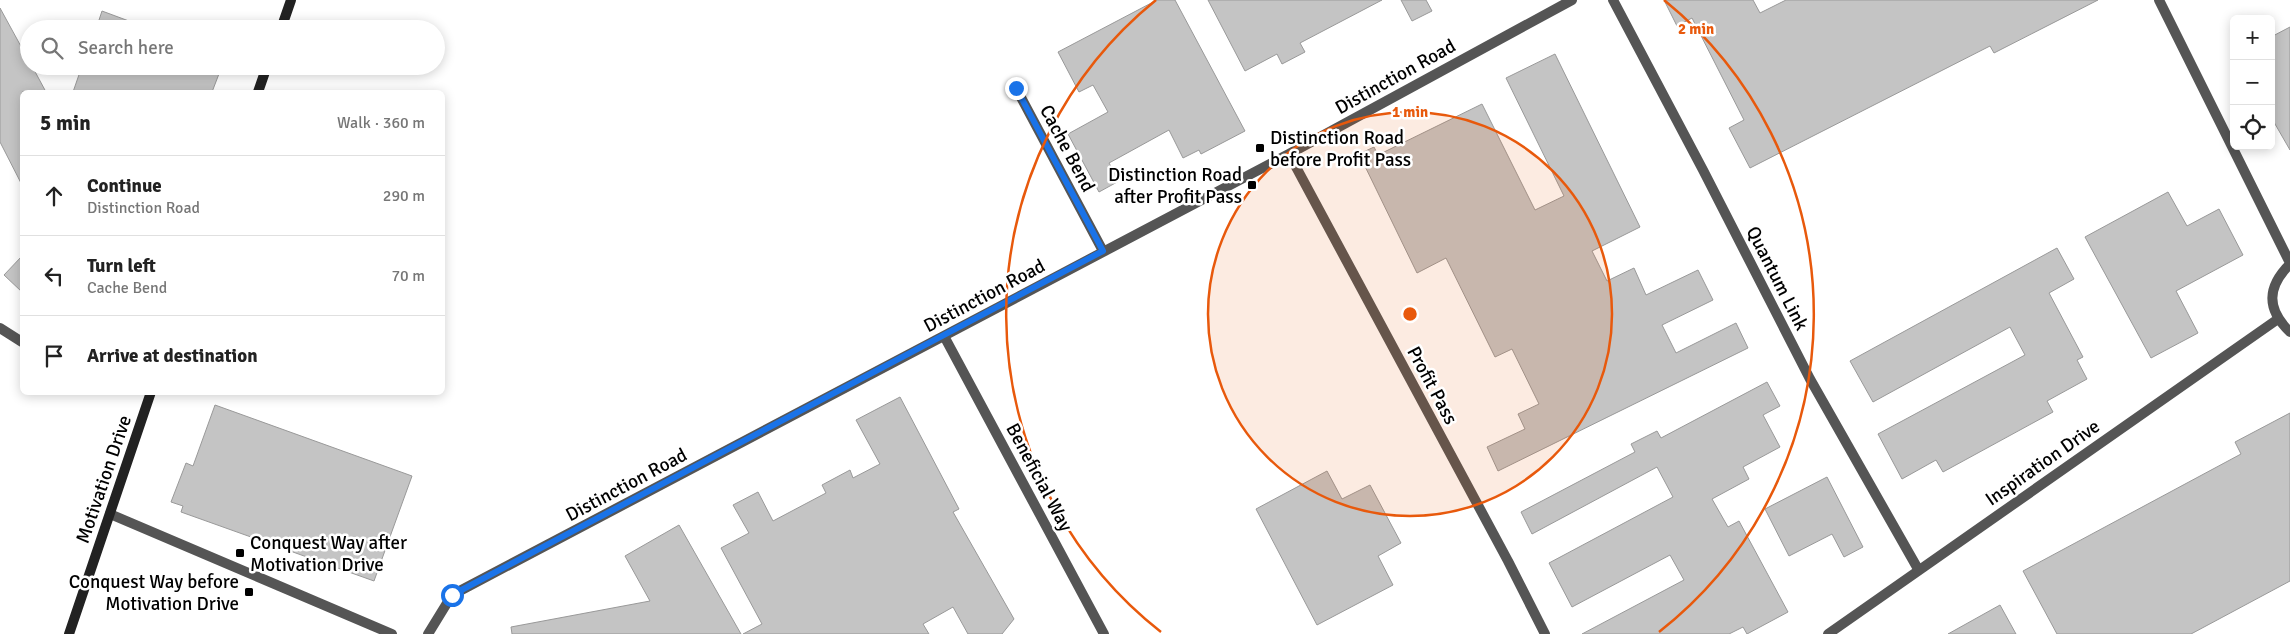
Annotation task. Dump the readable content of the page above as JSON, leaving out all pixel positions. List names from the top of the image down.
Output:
{
  "streets": {
    "street": [
      "Distinction Road",
      "Cache Bend",
      "Quantum Link",
      "Profit Pass",
      "Inspiration Drive",
      "Beneficial Way",
      "Motivation Drive"
    ]
  },
  "crossings": [
    ["Distinction Road", "Cache Bend"],
    ["Distinction Road", "Profit Pass"],
    ["Distinction Road", "Beneficial Way"],
    ["Quantum Link", "Inspiration Drive"]
  ],
  "places": {
    "transit": [
      "Distinction Road before Profit Pass",
      "Distinction Road after Profit Pass",
      "Conquest Way after Motivation Drive",
      "Conquest Way before Motivation Drive"
    ]
  },
  "page": {
    "map_buttons": ["+", "−"],
    "search": "Search here",
    "heading": ["5 min", "Walk · 360 m"],
    "list": [
      ["Continue", "Distinction Road", "290 m"],
      ["Turn left", "Cache Bend", "70 m"],
      "Arrive at destination"
    ]
  },
  "rings": ["2 min", "1 min"]
}
